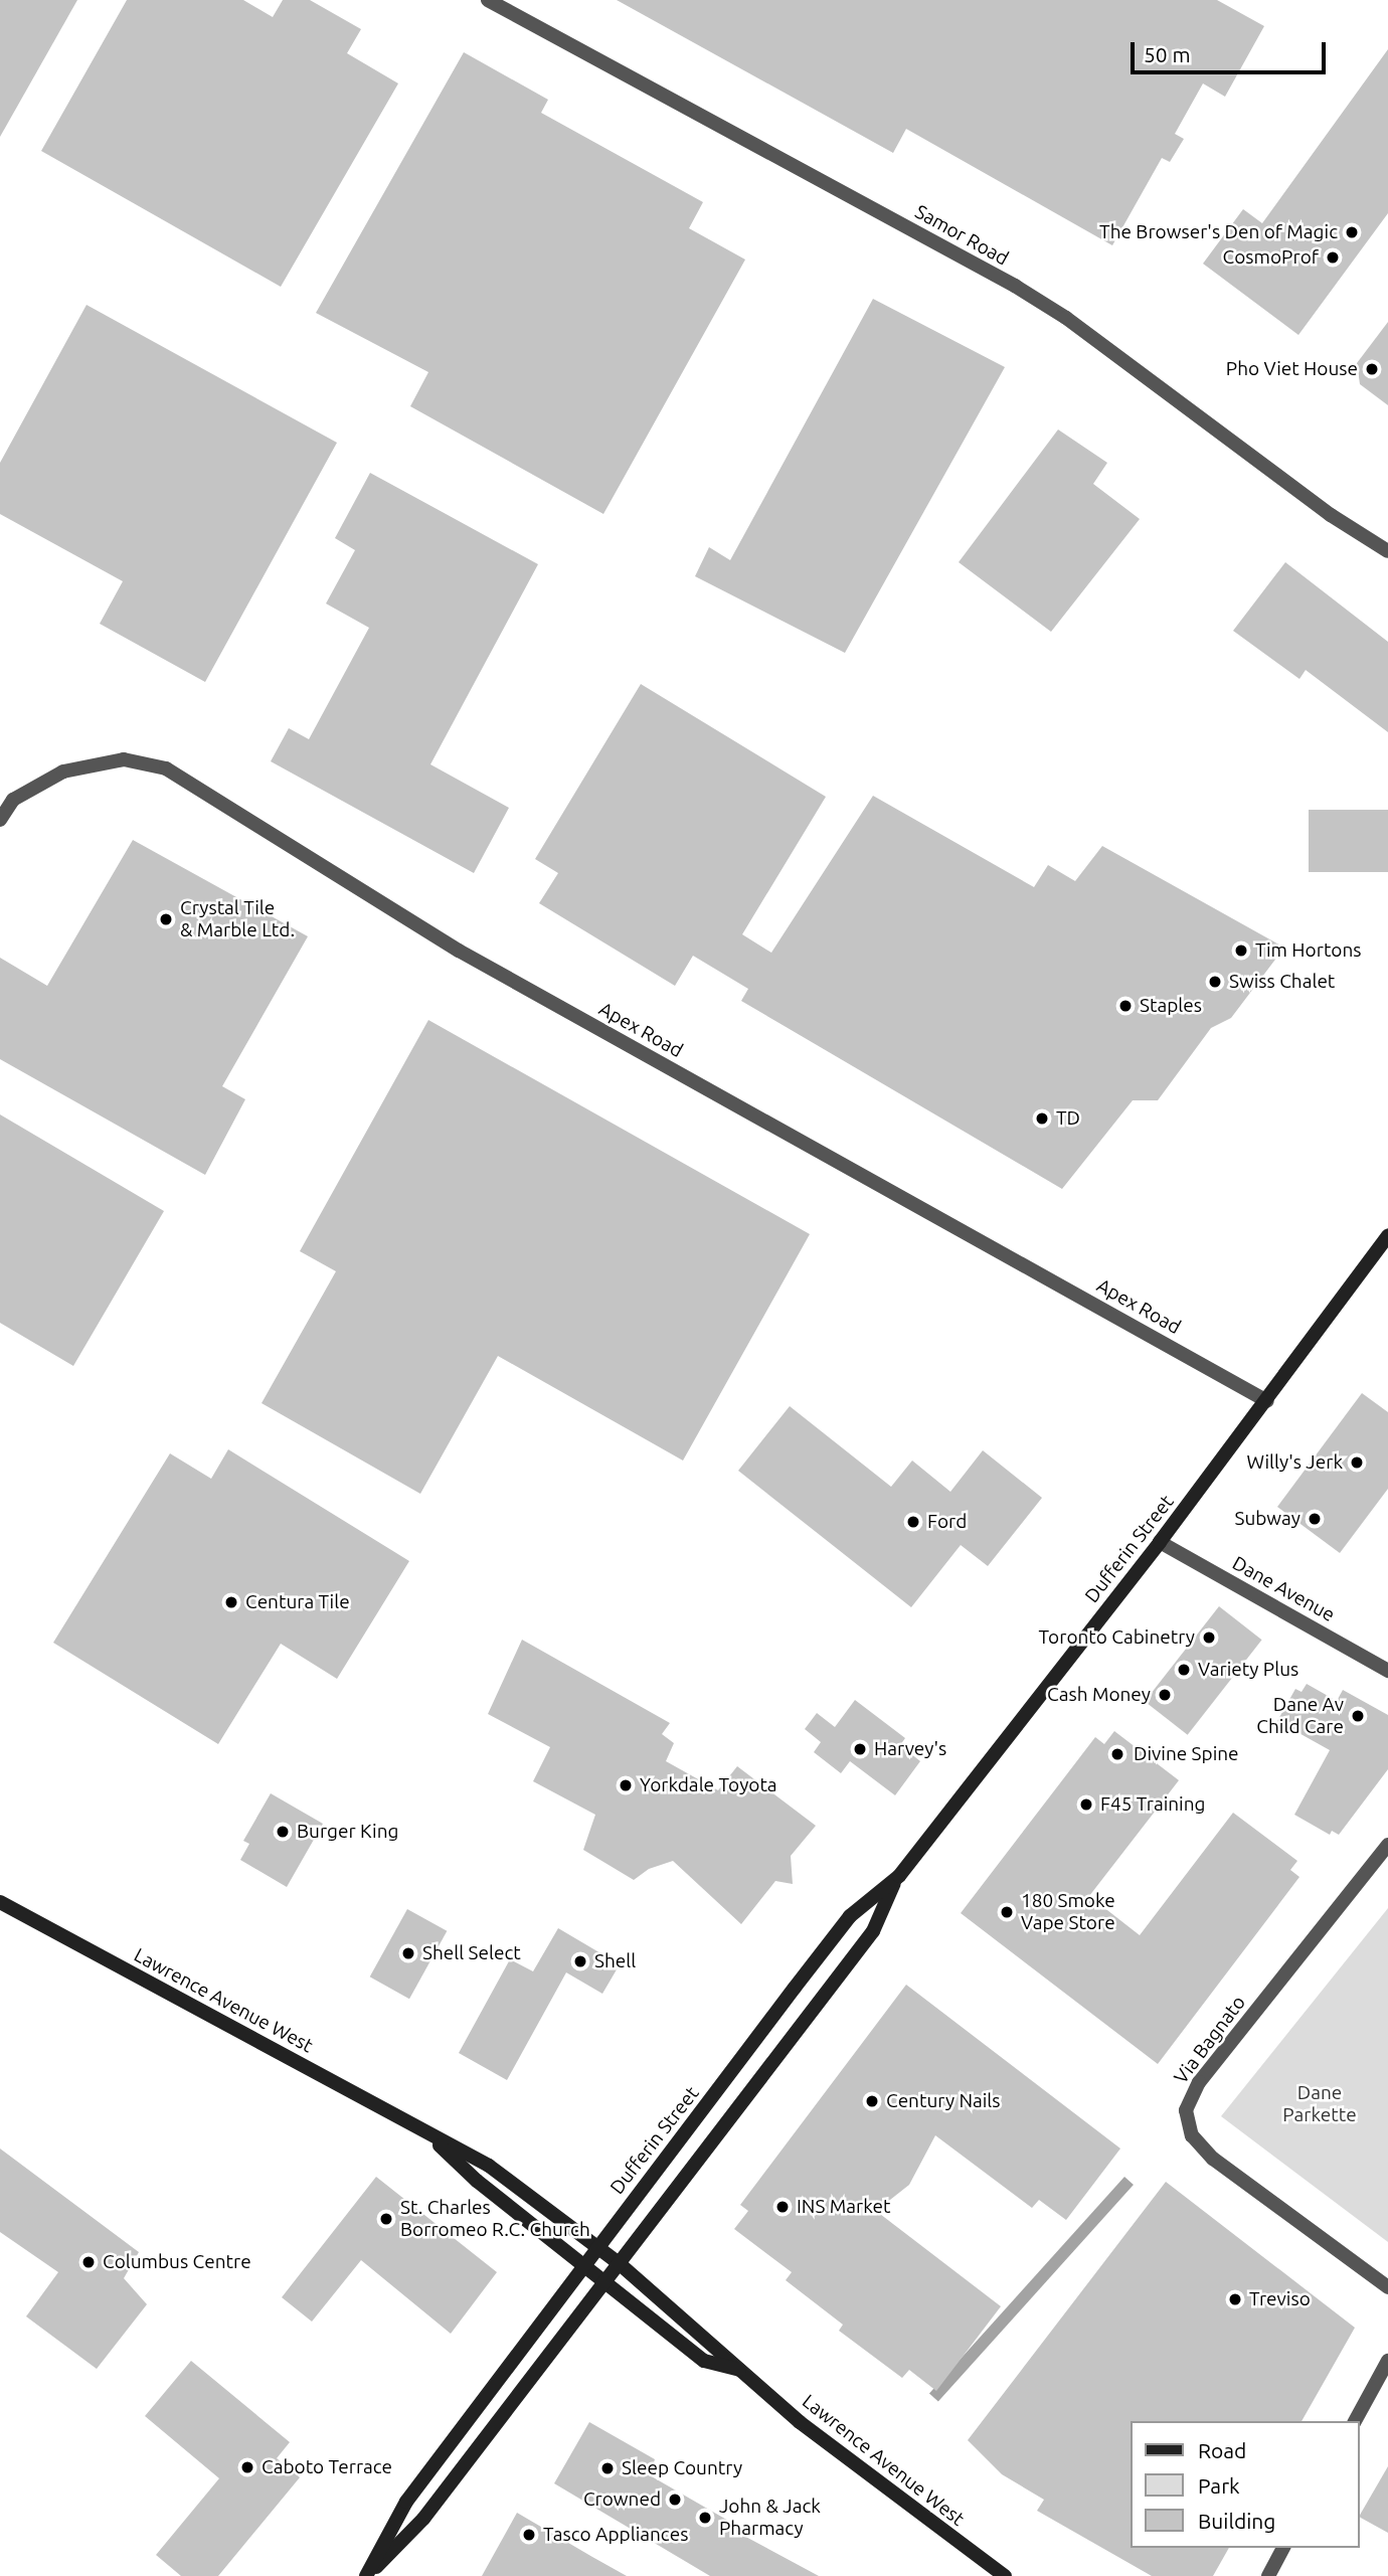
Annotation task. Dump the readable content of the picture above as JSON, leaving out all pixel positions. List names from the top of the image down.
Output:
{
  "streets": {
    "main road": ["Dufferin Street", "Lawrence Avenue West"],
    "street": [
      "Samor Road",
      "Apex Road",
      "Dane Avenue",
      "Via Bagnato"
    ]
  },
  "crossings": [
    ["Apex Road", "Dufferin Street"],
    ["Dufferin Street", "Dane Avenue"],
    ["Dufferin Street", "Lawrence Avenue West"]
  ],
  "parks": ["Dane Parkette"],
  "places": [
    "The Browser's Den of Magic",
    "CosmoProf",
    "Pho Viet House",
    "Crystal Tile & Marble Ltd.",
    "Tim Hortons",
    "Swiss Chalet",
    "Staples",
    "TD",
    "Willy's Jerk",
    "Subway",
    "Ford",
    "Centura Tile",
    "Toronto Cabinetry",
    "Variety Plus",
    "Cash Money",
    "Dane Av Child Care",
    "Harvey's",
    "Divine Spine",
    "Yorkdale Toyota",
    "F45 Training",
    "Burger King",
    "180 Smoke Vape Store",
    "Shell Select",
    "Shell",
    "Century Nails",
    "INS Market",
    "St. Charles Borromeo R.C. Church",
    "Columbus Centre",
    "Treviso",
    "Caboto Terrace",
    "Sleep Country",
    "Crowned",
    "John & Jack Pharmacy",
    "Tasco Appliances"
  ],
  "legend": ["Road", "Park", "Building"],
  "scale_bar": "50 m"
}
